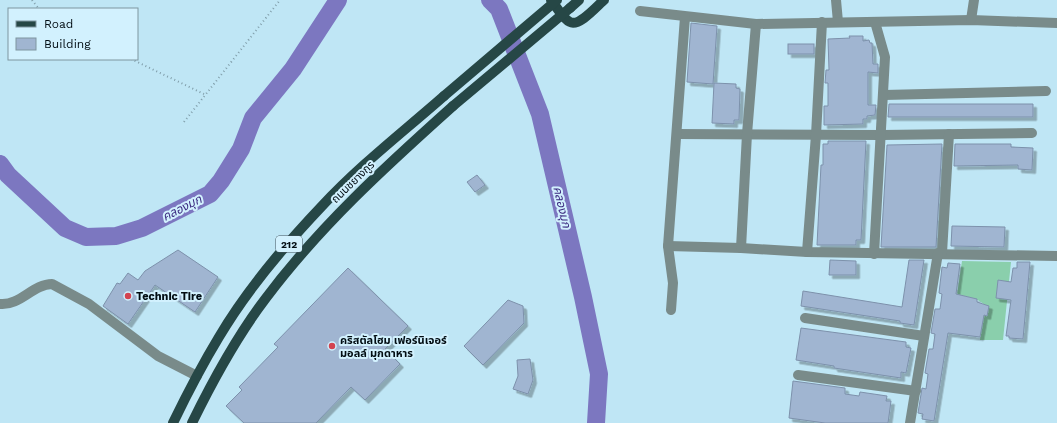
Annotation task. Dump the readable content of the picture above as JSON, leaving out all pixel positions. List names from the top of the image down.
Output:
{
  "streets": {
    "main road": ["ถนนชยางกูร", "212"]
  },
  "water": ["คลองมุก"],
  "places": ["Technic Tire", "คริสตัลโฮม เฟอร์นิเจอร์ มอลล์ มุกดาหาร"],
  "legend": ["Road", "Building"]
}
